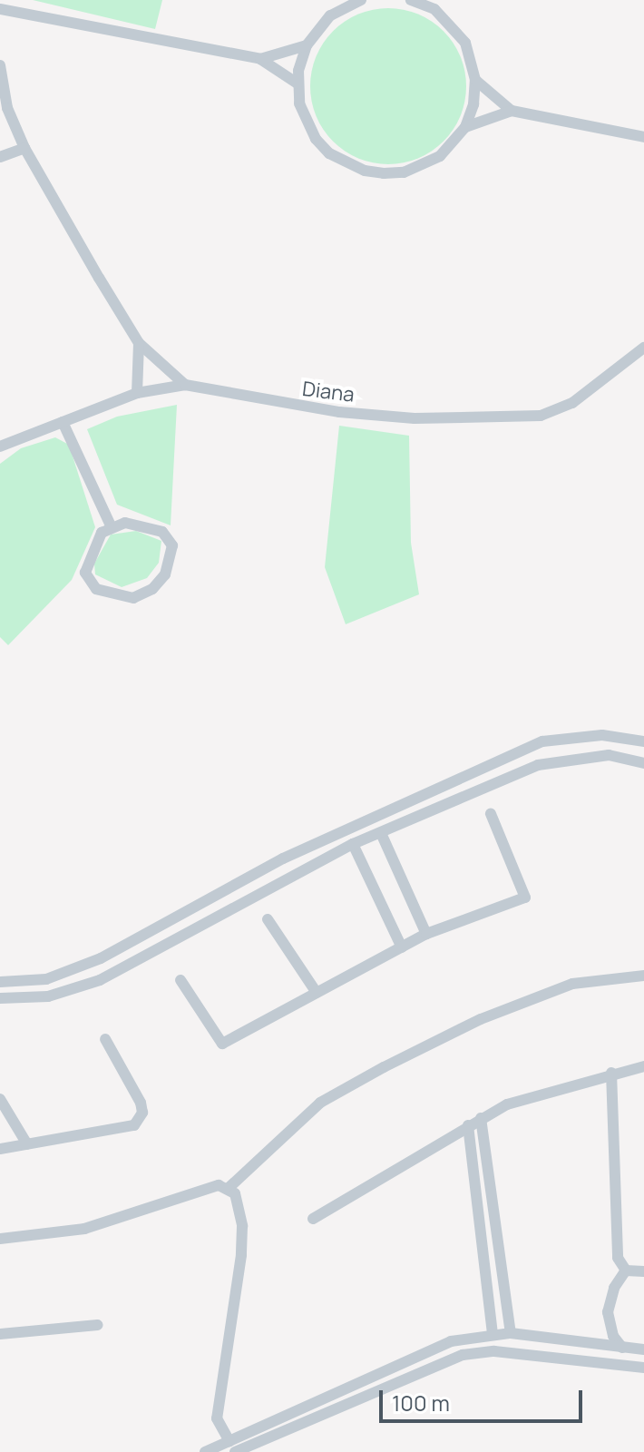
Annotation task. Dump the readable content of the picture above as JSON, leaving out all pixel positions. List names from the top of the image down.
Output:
{
  "streets": {
    "street": ["Diana"]
  },
  "scale_bar": "100 m"
}
